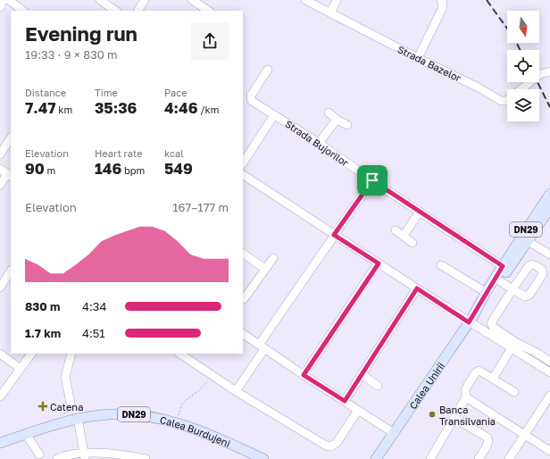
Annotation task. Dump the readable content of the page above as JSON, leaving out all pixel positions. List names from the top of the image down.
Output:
{
  "streets": {
    "main road": ["DN29", "Calea Unirii", "Calea Burdujeni"],
    "street": ["Strada Bazelor", "Strada Bujorilor"]
  },
  "crossings": [
    ["Strada Bujorilor", "Calea Unirii"]
  ],
  "places": {
    "health": ["Catena"],
    "other": ["Banca Transilvania"]
  },
  "north": "bottom",
  "page": {
    "heading": ["Evening run", "19:33 · 9 × 830 m"],
    "stats": [
      ["Distance", "7.47 km"],
      ["Time", "35:36"],
      ["Pace", "4:46 /km"],
      ["Elevation", "90 m"],
      ["Heart rate", "146 bpm"],
      ["kcal", "549"]
    ],
    "chart": ["Elevation", "167–177 m"],
    "list": [
      {
        "name": "830 m",
        "note": "4:34"
      },
      {
        "name": "1.7 km",
        "note": "4:51"
      }
    ]
  }
}
